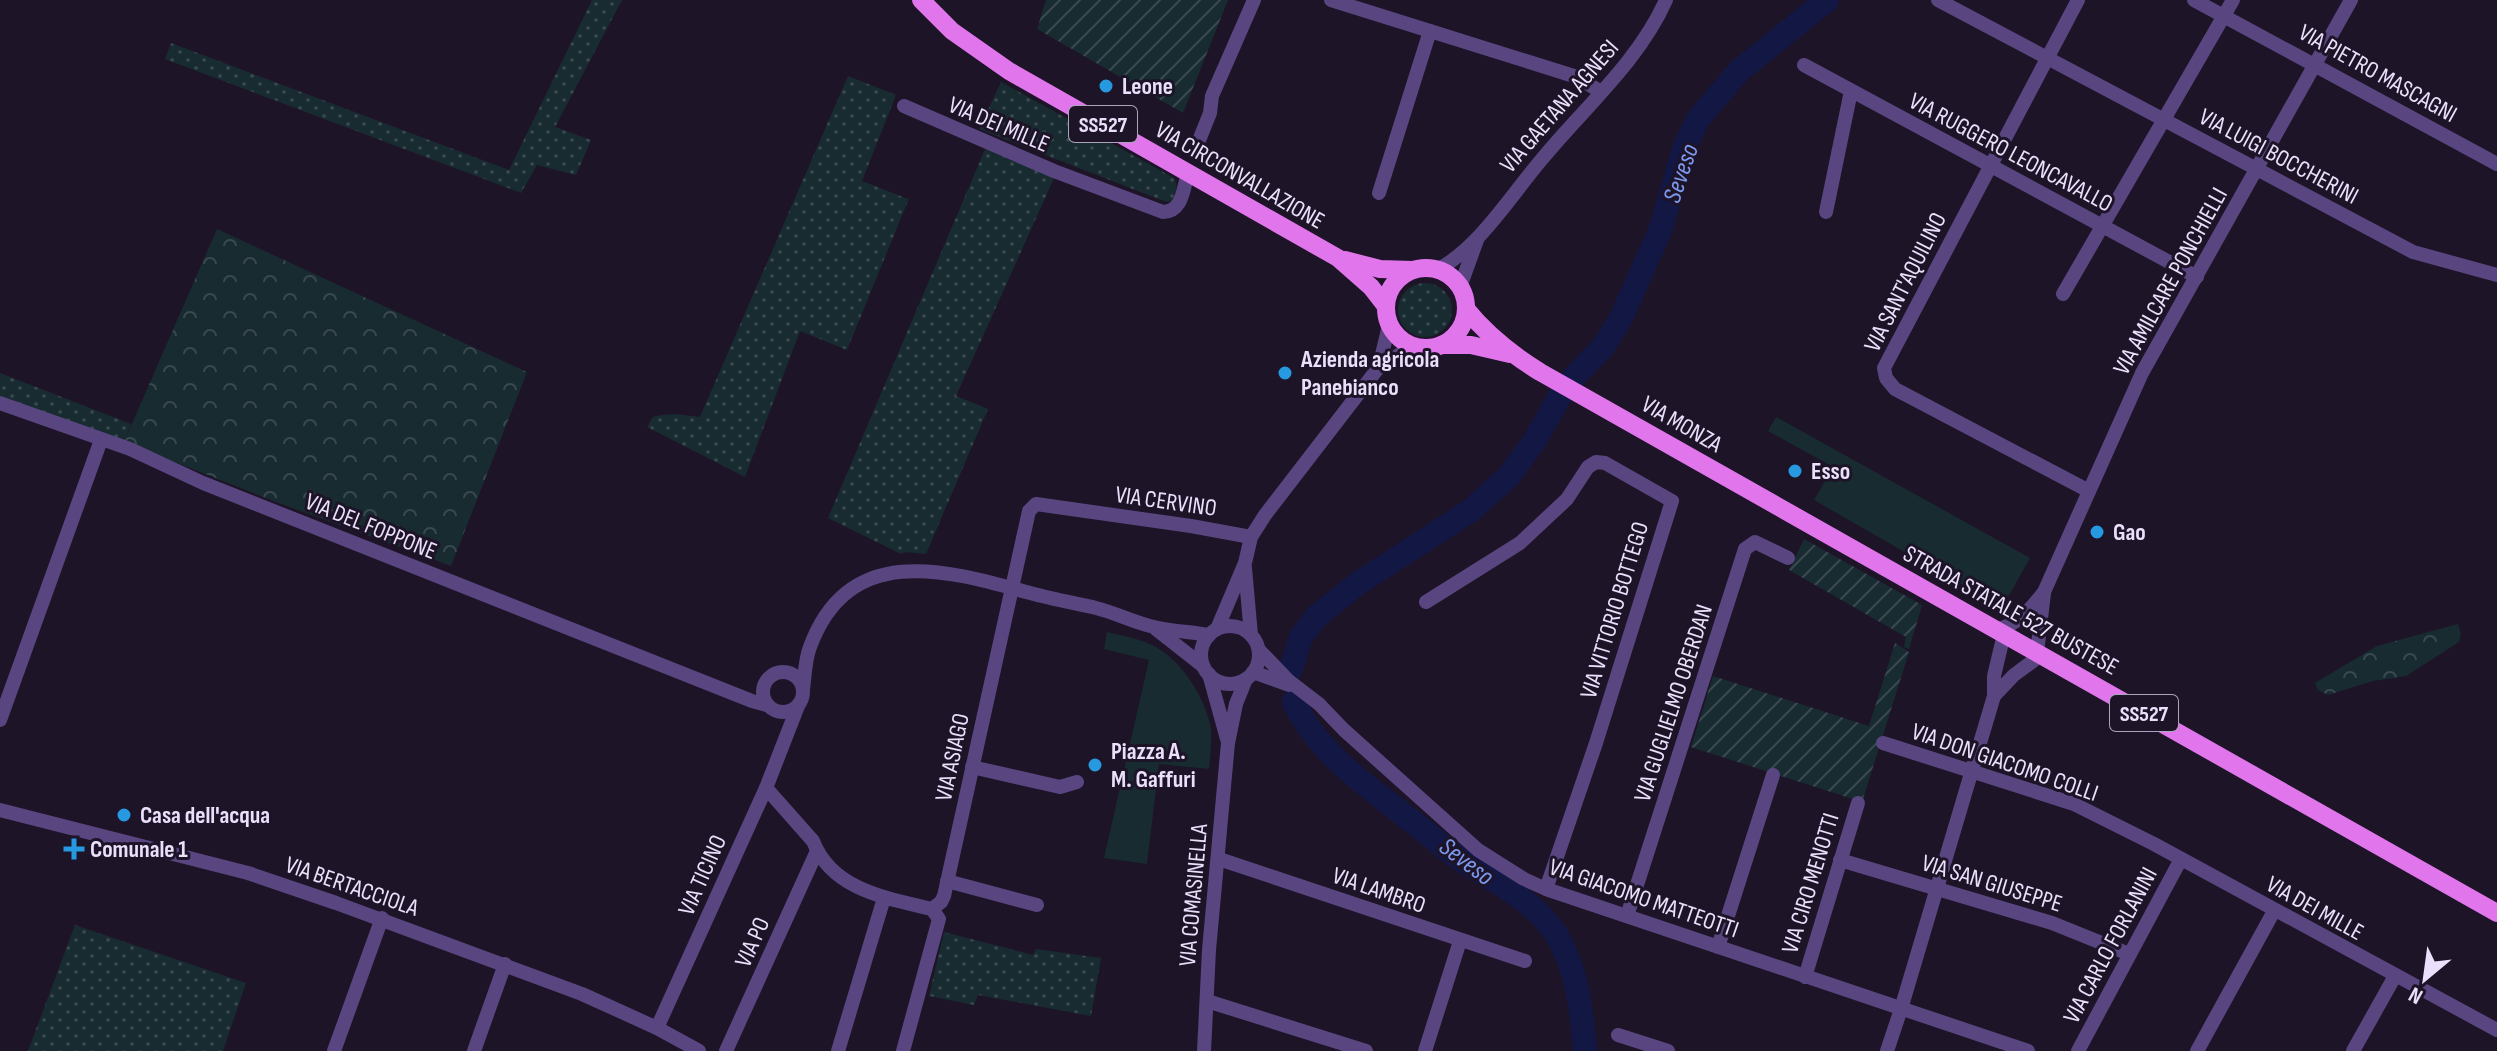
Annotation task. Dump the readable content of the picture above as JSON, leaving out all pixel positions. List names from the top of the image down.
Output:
{
  "streets": {
    "main road": [
      "SS527",
      "VIA CIRCONVALLAZIONE",
      "VIA MONZA",
      "STRADA STATALE 527 BUSTESE"
    ],
    "street": [
      "VIA PIETRO MASCAGNI",
      "VIA GAETANA AGNESI",
      "VIA DEI MILLE",
      "VIA RUGGERO LEONCAVALLO",
      "VIA LUIGI BOCCHERINI",
      "VIA AMILCARE PONCHIELLI",
      "VIA SANT'AQUILINO",
      "VIA CERVINO",
      "VIA DEL FOPPONE",
      "VIA VITTORIO BOTTEGO",
      "VIA GUGLIELMO OBERDAN",
      "VIA ASIAGO",
      "VIA DON GIACOMO COLLI",
      "VIA TICINO",
      "VIA CIRO MENOTTI",
      "VIA SAN GIUSEPPE",
      "VIA BERTACCIOLA",
      "VIA LAMBRO",
      "VIA COMASINELLA",
      "VIA GIACOMO MATTEOTTI",
      "VIA PO",
      "VIA CARLO FORLANINI"
    ]
  },
  "crossings": [
    ["VIA PIETRO MASCAGNI", "VIA AMILCARE PONCHIELLI"],
    ["VIA GAETANA AGNESI", "SS527"],
    ["VIA GAETANA AGNESI", "VIA CIRCONVALLAZIONE"],
    ["VIA DEI MILLE", "VIA CIRCONVALLAZIONE"],
    ["VIA DEI MILLE", "VIA DON GIACOMO COLLI"],
    ["SS527", "VIA CIRCONVALLAZIONE"],
    ["SS527", "VIA MONZA"],
    ["VIA RUGGERO LEONCAVALLO", "VIA AMILCARE PONCHIELLI"],
    ["VIA RUGGERO LEONCAVALLO", "VIA SANT'AQUILINO"],
    ["VIA LUIGI BOCCHERINI", "VIA AMILCARE PONCHIELLI"],
    ["VIA LUIGI BOCCHERINI", "VIA SANT'AQUILINO"],
    ["VIA AMILCARE PONCHIELLI", "VIA SANT'AQUILINO"],
    ["VIA AMILCARE PONCHIELLI", "STRADA STATALE 527 BUSTESE"],
    ["VIA MONZA", "STRADA STATALE 527 BUSTESE"],
    ["VIA CERVINO", "VIA ASIAGO"],
    ["VIA DEL FOPPONE", "VIA TICINO"],
    ["VIA VITTORIO BOTTEGO", "VIA GIACOMO MATTEOTTI"],
    ["VIA GUGLIELMO OBERDAN", "VIA GIACOMO MATTEOTTI"],
    ["VIA DON GIACOMO COLLI", "VIA CARLO FORLANINI"],
    ["VIA TICINO", "VIA BERTACCIOLA"],
    ["VIA CIRO MENOTTI", "VIA SAN GIUSEPPE"],
    ["VIA CIRO MENOTTI", "VIA GIACOMO MATTEOTTI"],
    ["VIA SAN GIUSEPPE", "VIA CARLO FORLANINI"],
    ["VIA LAMBRO", "VIA COMASINELLA"],
    ["VIA COMASINELLA", "VIA GIACOMO MATTEOTTI"]
  ],
  "water": ["Seveso"],
  "places": {
    "other": [
      "Leone",
      "Azienda agricola Panebianco",
      "Esso",
      "Gao",
      "Piazza A. M. Gaffuri",
      "Casa dell'acqua"
    ],
    "health": ["Comunale 1"]
  },
  "north": "bottom left"
}
